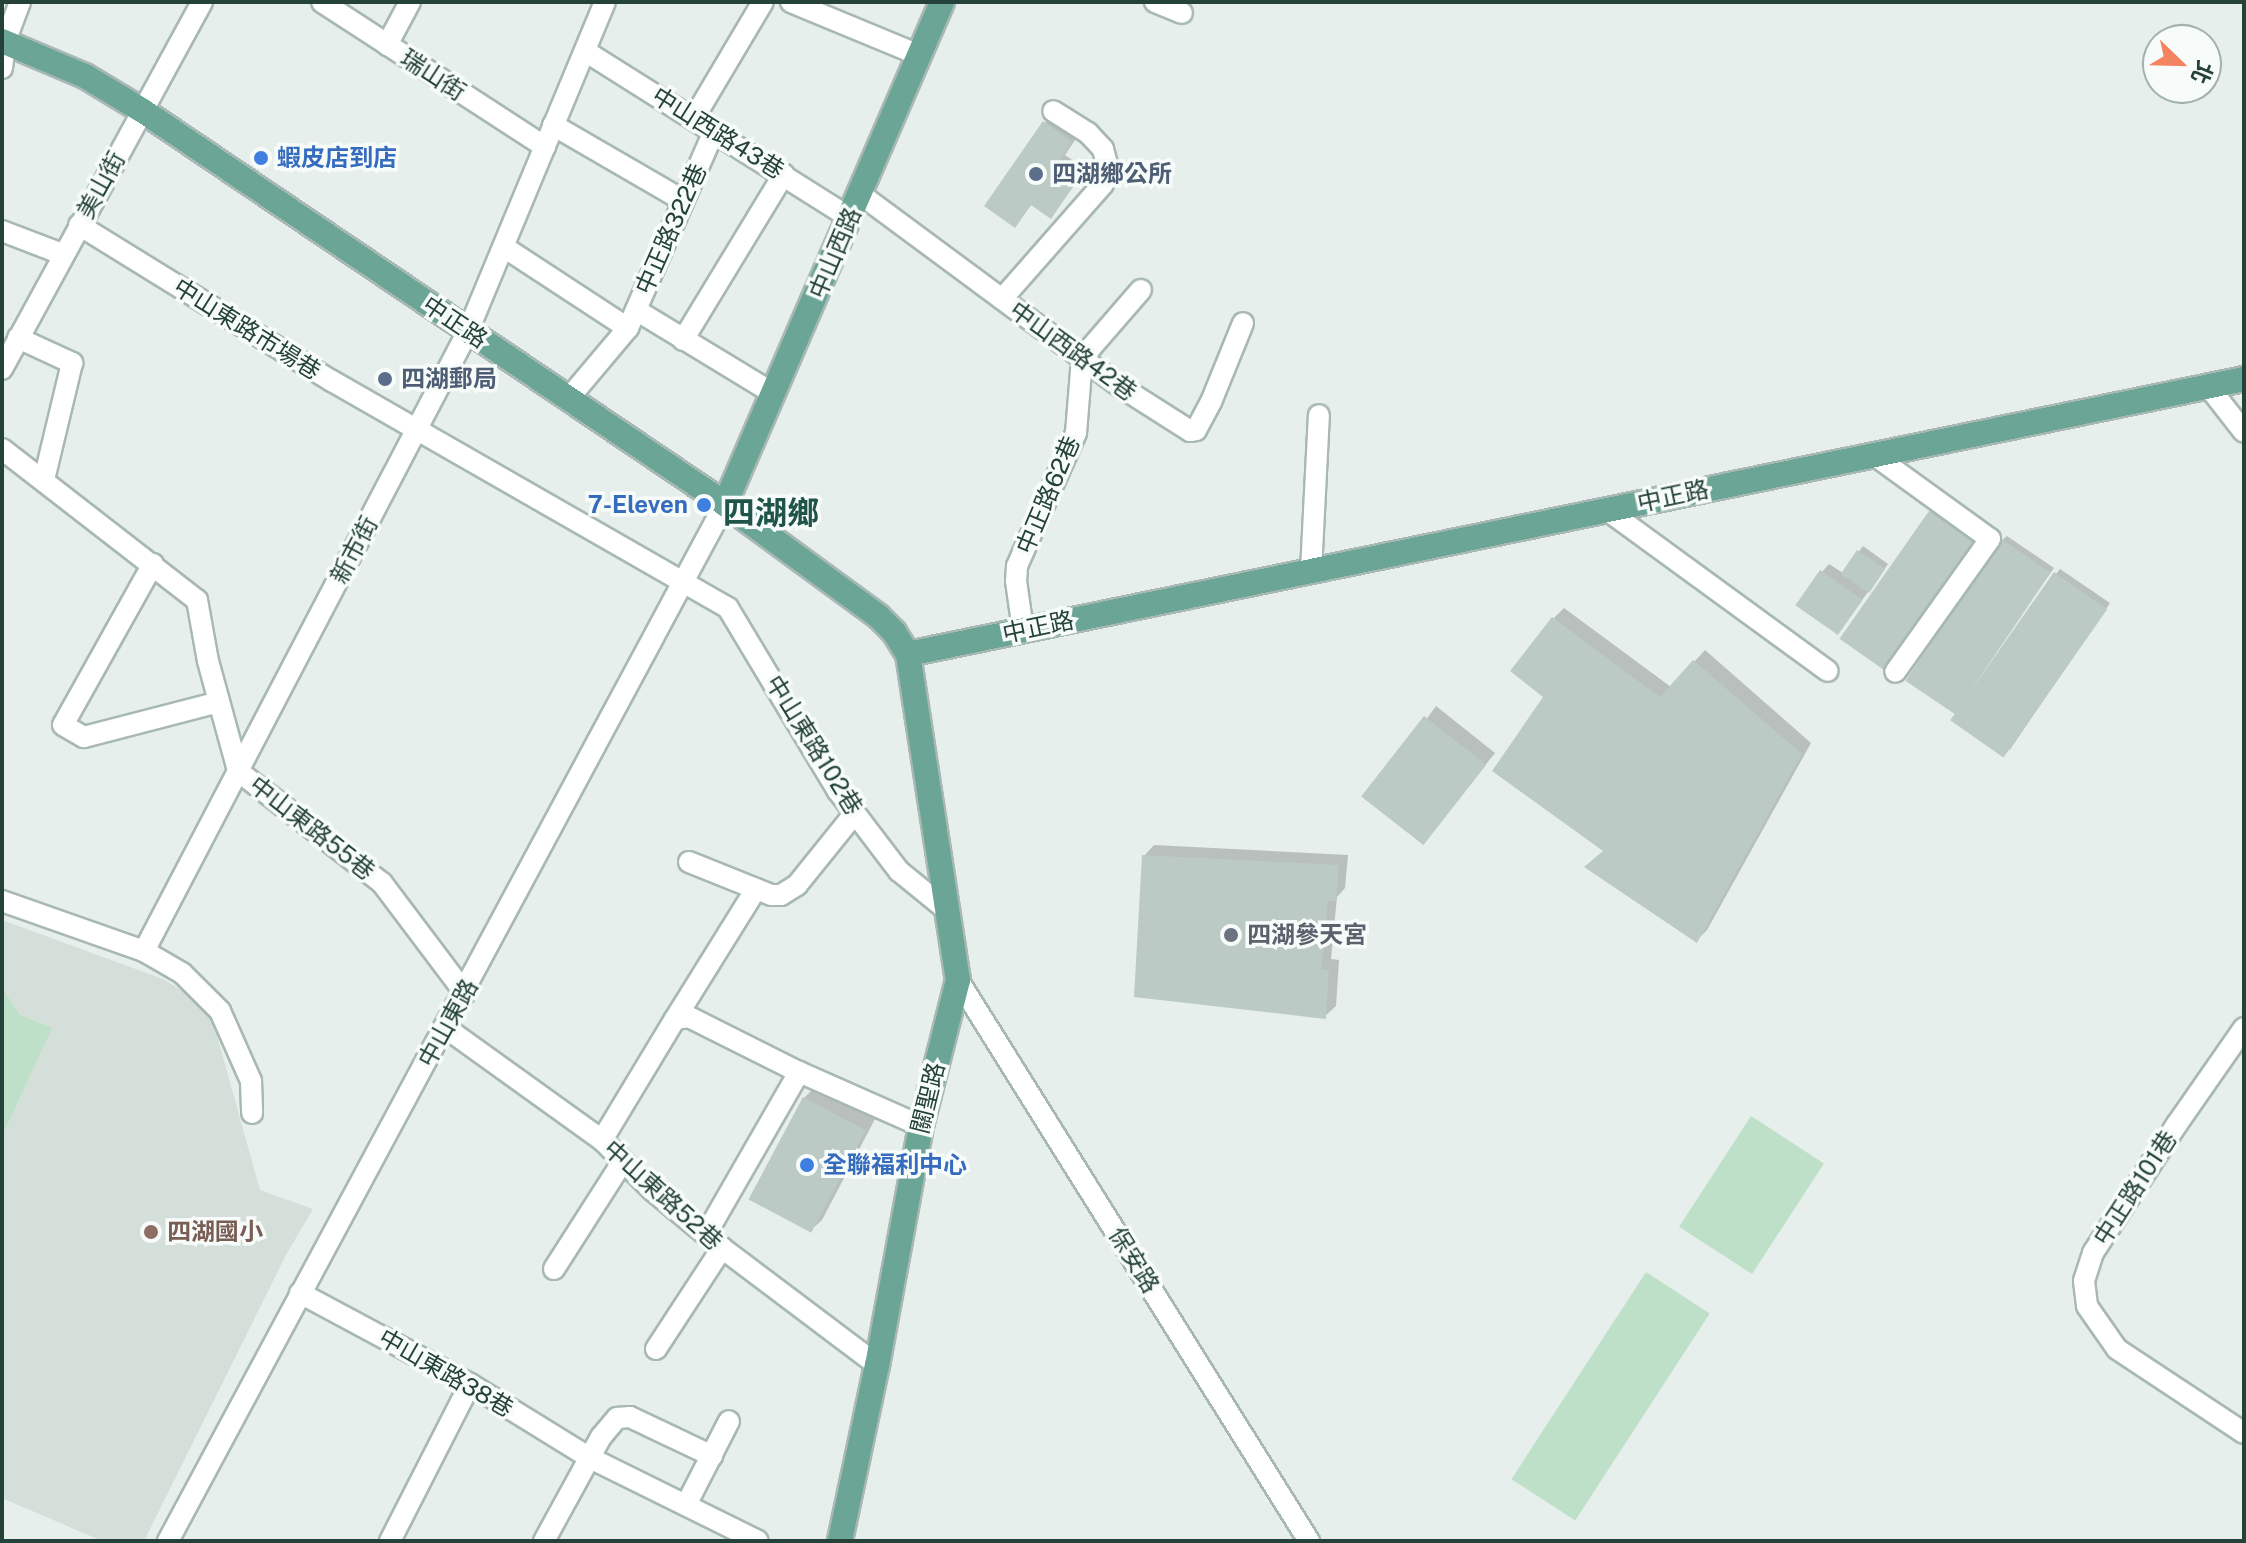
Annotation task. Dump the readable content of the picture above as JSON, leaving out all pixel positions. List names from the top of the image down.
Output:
{
  "streets": {
    "main road": ["中山西路", "中正路", "關聖路"],
    "street": [
      "瑞山街",
      "中山西路43巷",
      "美山街",
      "中正路322巷",
      "中山東路市場巷",
      "中山西路42巷",
      "中正路62巷",
      "新市街",
      "中山東路102巷",
      "中山東路55巷",
      "中山東路",
      "中正路101巷",
      "中山東路52巷",
      "保安路",
      "中山東路38巷"
    ]
  },
  "crossings": [
    ["瑞山街", "新市街"],
    ["中山西路43巷", "中正路322巷"],
    ["中山西路43巷", "中山西路"],
    ["中山西路43巷", "新市街"],
    ["美山街", "中正路"],
    ["美山街", "中山東路市場巷"],
    ["中正路322巷", "中正路"],
    ["中正路322巷", "新市街"],
    ["中山西路", "中正路"],
    ["中山西路", "中山西路42巷"],
    ["中山西路", "中山東路"],
    ["中正路", "中正路62巷"],
    ["中正路", "新市街"],
    ["中正路", "中山東路"],
    ["中正路", "關聖路"],
    ["中山東路市場巷", "新市街"],
    ["中山東路市場巷", "中山東路102巷"],
    ["中山東路市場巷", "中山東路"],
    ["中山西路42巷", "中正路62巷"],
    ["新市街", "中山東路55巷"],
    ["中山東路102巷", "中山東路"],
    ["中山東路102巷", "關聖路"],
    ["中山東路55巷", "中山東路"],
    ["中山東路", "中山東路52巷"],
    ["中山東路", "中山東路38巷"],
    ["關聖路", "中山東路52巷"],
    ["關聖路", "保安路"]
  ],
  "districts": ["四湖鄉"],
  "places": [
    "蝦皮店到店",
    "四湖鄉公所",
    "四湖郵局",
    "7-Eleven",
    "四湖參天宮",
    "全聯福利中心",
    "四湖國小"
  ],
  "north": "bottom right"
}
